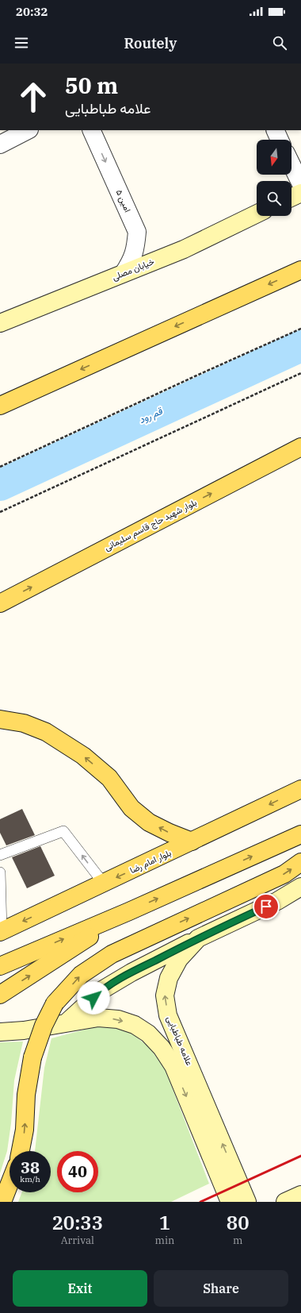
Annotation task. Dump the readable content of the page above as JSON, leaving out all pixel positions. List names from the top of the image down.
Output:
{
  "streets": {
    "main road": ["بلوار شهید حاج قاسم سلیمانی", "بلوار امام رضا"],
    "street": ["امین ۵", "خیابان مصلی", "علامه طباطبایی"]
  },
  "crossings": [
    ["امین ۵", "خیابان مصلی"]
  ],
  "one_way": ["امین ۵", "بلوار شهید حاج قاسم سلیمانی"],
  "water": ["قم رود"],
  "north": "bottom",
  "page": {
    "status": "20:32",
    "header": "Routely",
    "turn": ["50 m", "علامه طباطبایی"],
    "speed": "38 km/h",
    "limit": "40",
    "eta": [
      "20:33",
      "Arrival",
      "1",
      "min",
      "80",
      "m"
    ],
    "buttons": ["Exit", "Share"]
  }
}
